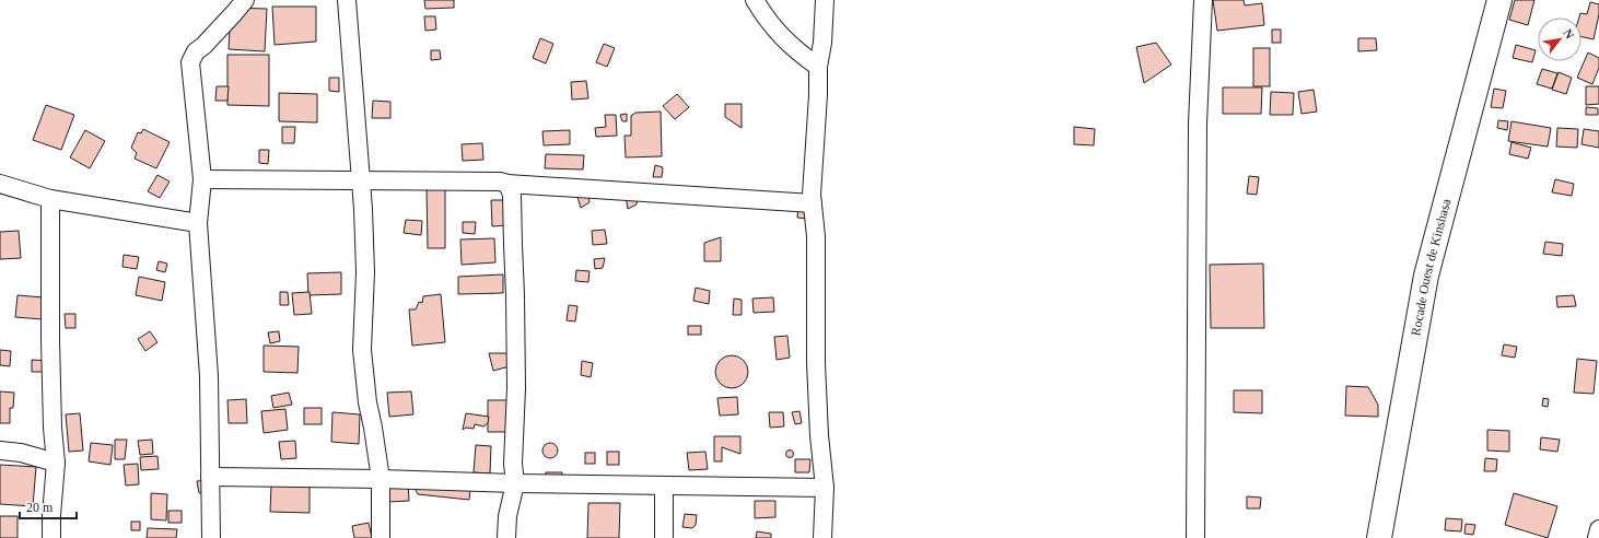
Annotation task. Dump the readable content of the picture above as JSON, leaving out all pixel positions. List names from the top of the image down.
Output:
{
  "streets": {
    "main road": ["Rocade Ouest de Kinshasa"]
  },
  "scale_bar": "20 m",
  "north": "top right"
}
